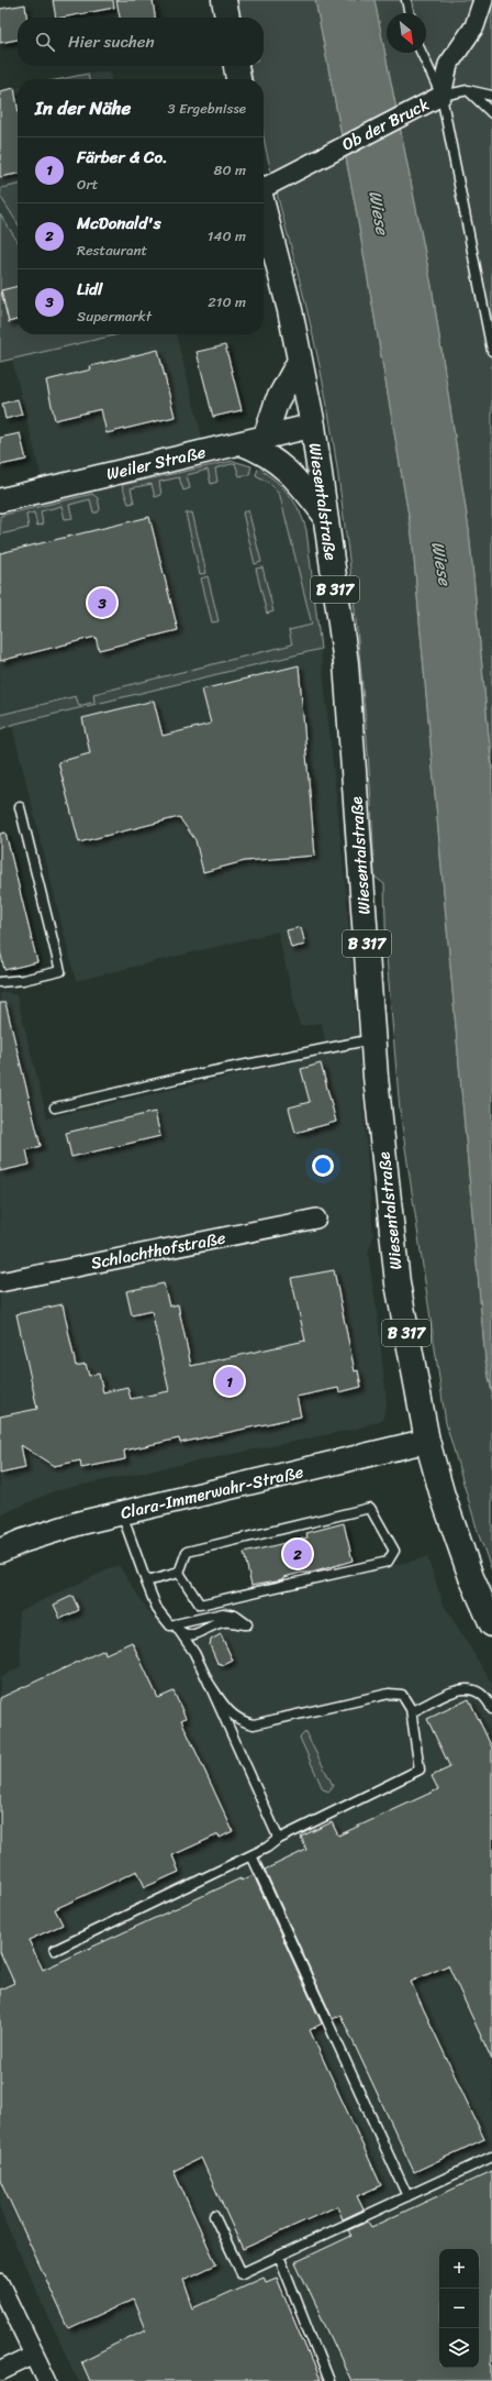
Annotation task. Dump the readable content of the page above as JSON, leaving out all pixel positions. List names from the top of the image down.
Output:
{
  "streets": {
    "main road": ["Wiesentalstraße", "B 317"],
    "street": [
      "Ob der Bruck",
      "Weiler Straße",
      "Schlachthofstraße",
      "Clara-Immerwahr-Straße"
    ]
  },
  "crossings": [
    ["Weiler Straße", "Wiesentalstraße"],
    ["Wiesentalstraße", "Clara-Immerwahr-Straße"]
  ],
  "water": ["Wiese"],
  "north": "bottom right",
  "page": {
    "search": "Hier suchen",
    "heading": ["In der Nähe", "3 Ergebnisse"],
    "list": [
      {
        "mark": "1",
        "name": "Färber & Co.",
        "note": "Ort",
        "value": "80 m"
      },
      {
        "mark": "2",
        "name": "McDonald's",
        "note": "Restaurant",
        "value": "140 m"
      },
      {
        "mark": "3",
        "name": "Lidl",
        "note": "Supermarkt",
        "value": "210 m"
      }
    ],
    "pins": ["3", "1", "2"],
    "map_buttons": ["+", "−"]
  }
}
